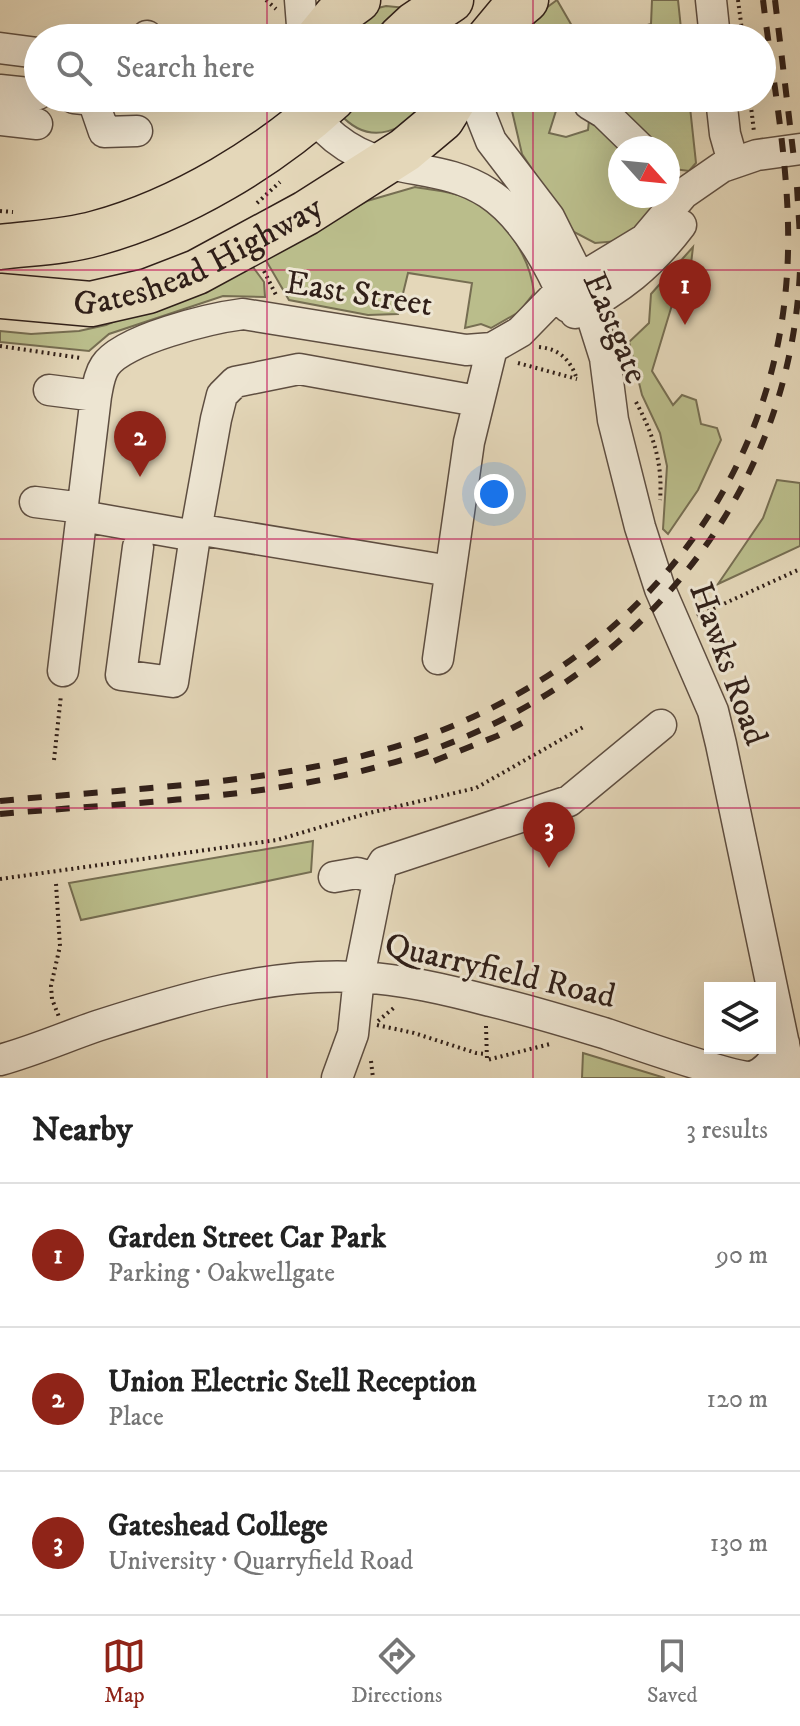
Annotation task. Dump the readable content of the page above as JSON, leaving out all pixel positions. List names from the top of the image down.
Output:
{
  "streets": {
    "highway": ["Gateshead Highway"],
    "street": [
      "East Street",
      "Eastgate",
      "Hawks Road",
      "Quarryfield Road"
    ]
  },
  "crossings": [
    ["Gateshead Highway", "Eastgate"],
    ["Eastgate", "Hawks Road"],
    ["Hawks Road", "Quarryfield Road"]
  ],
  "north": "bottom right",
  "page": {
    "search": "Search here",
    "pins": ["1", "2", "3"],
    "heading": ["Nearby", "3 results"],
    "list": [
      {
        "mark": "1",
        "name": "Garden Street Car Park",
        "note": "Parking · Oakwellgate",
        "value": "90 m"
      },
      {
        "mark": "2",
        "name": "Union Electric Stell Reception",
        "note": "Place",
        "value": "120 m"
      },
      {
        "mark": "3",
        "name": "Gateshead College",
        "note": "University · Quarryfield Road",
        "value": "130 m"
      }
    ],
    "nav": ["Map", "Directions", "Saved"]
  }
}
